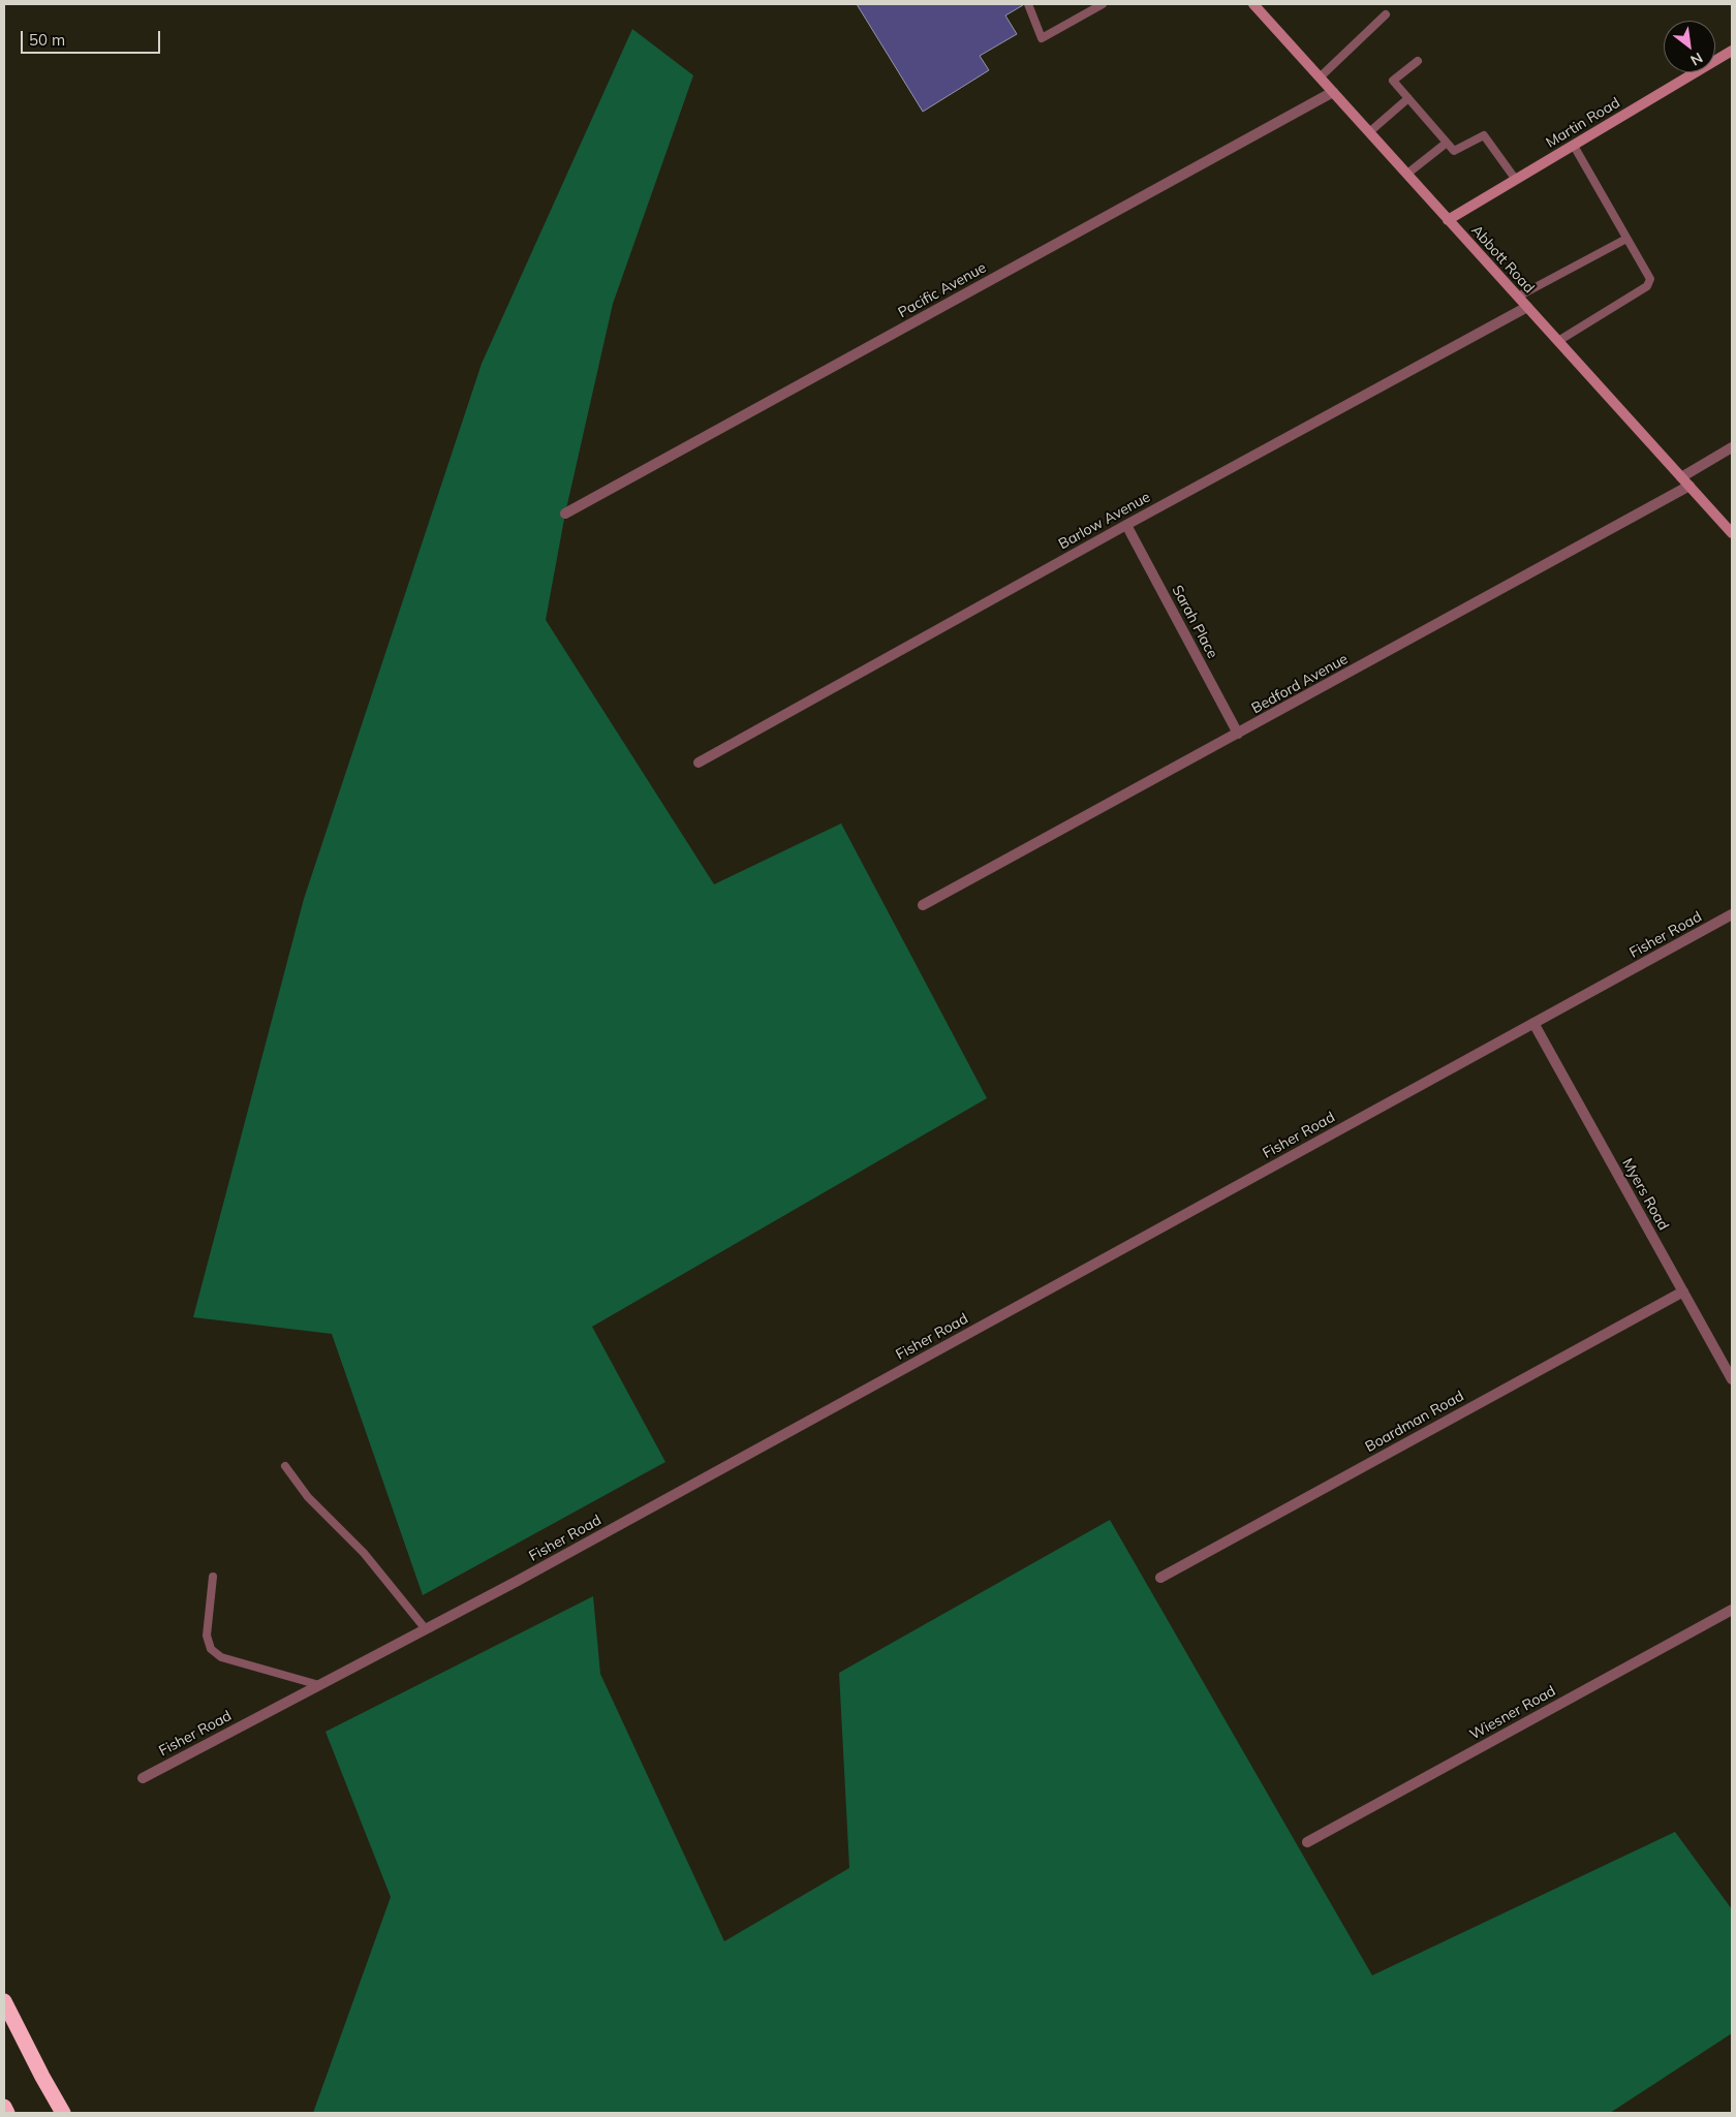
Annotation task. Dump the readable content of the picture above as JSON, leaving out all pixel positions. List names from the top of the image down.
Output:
{
  "streets": {
    "street": [
      "Martin Road",
      "Abbott Road",
      "Pacific Avenue",
      "Barlow Avenue",
      "Sarah Place",
      "Bedford Avenue",
      "Fisher Road",
      "Myers Road",
      "Boardman Road",
      "Wiesner Road"
    ]
  },
  "crossings": [
    ["Martin Road", "Abbott Road"],
    ["Abbott Road", "Pacific Avenue"],
    ["Abbott Road", "Barlow Avenue"],
    ["Abbott Road", "Bedford Avenue"],
    ["Barlow Avenue", "Sarah Place"],
    ["Sarah Place", "Bedford Avenue"],
    ["Fisher Road", "Myers Road"],
    ["Myers Road", "Boardman Road"]
  ],
  "scale_bar": "50 m",
  "north": "bottom right"
}
